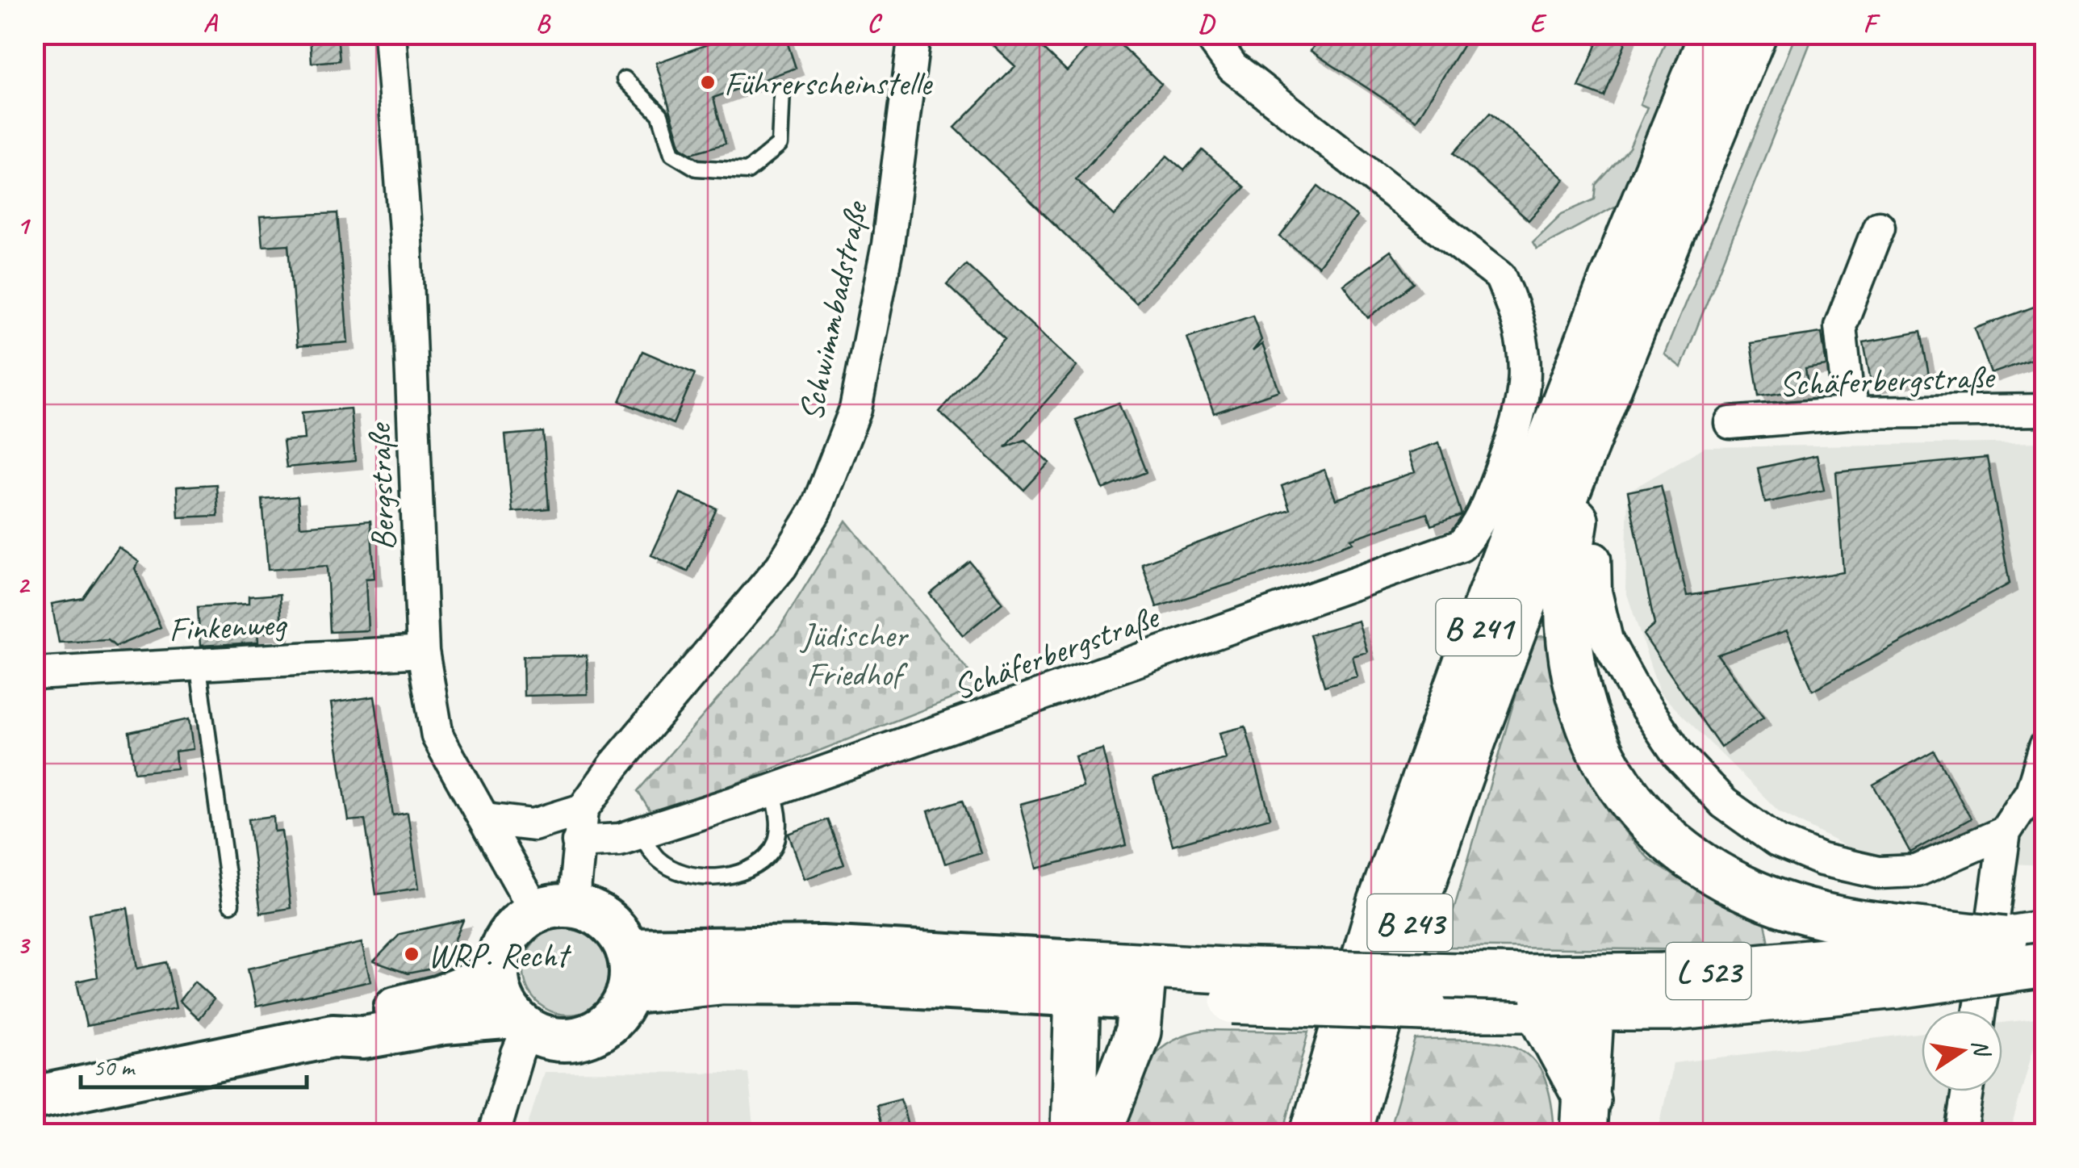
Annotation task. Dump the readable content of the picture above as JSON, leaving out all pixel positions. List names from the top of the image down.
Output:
{
  "streets": {
    "main road": ["B 241", "B 243"],
    "street": [
      "Schwimmbadstraße",
      "Schäferbergstraße",
      "Bergstraße",
      "Finkenweg"
    ]
  },
  "crossings": [
    ["Schwimmbadstraße", "Schäferbergstraße"],
    ["Schwimmbadstraße", "Bergstraße"],
    ["Bergstraße", "Finkenweg"],
    ["B 241", "B 243"]
  ],
  "parks": ["Jüdischer Friedhof"],
  "places": ["Führerscheinstelle", "WRP. Recht"],
  "scale_bar": "50 m",
  "north": "right",
  "grid": {
    "columns": [
      "A",
      "B",
      "C",
      "D",
      "E",
      "F"
    ],
    "rows": ["1", "2", "3"]
  }
}
